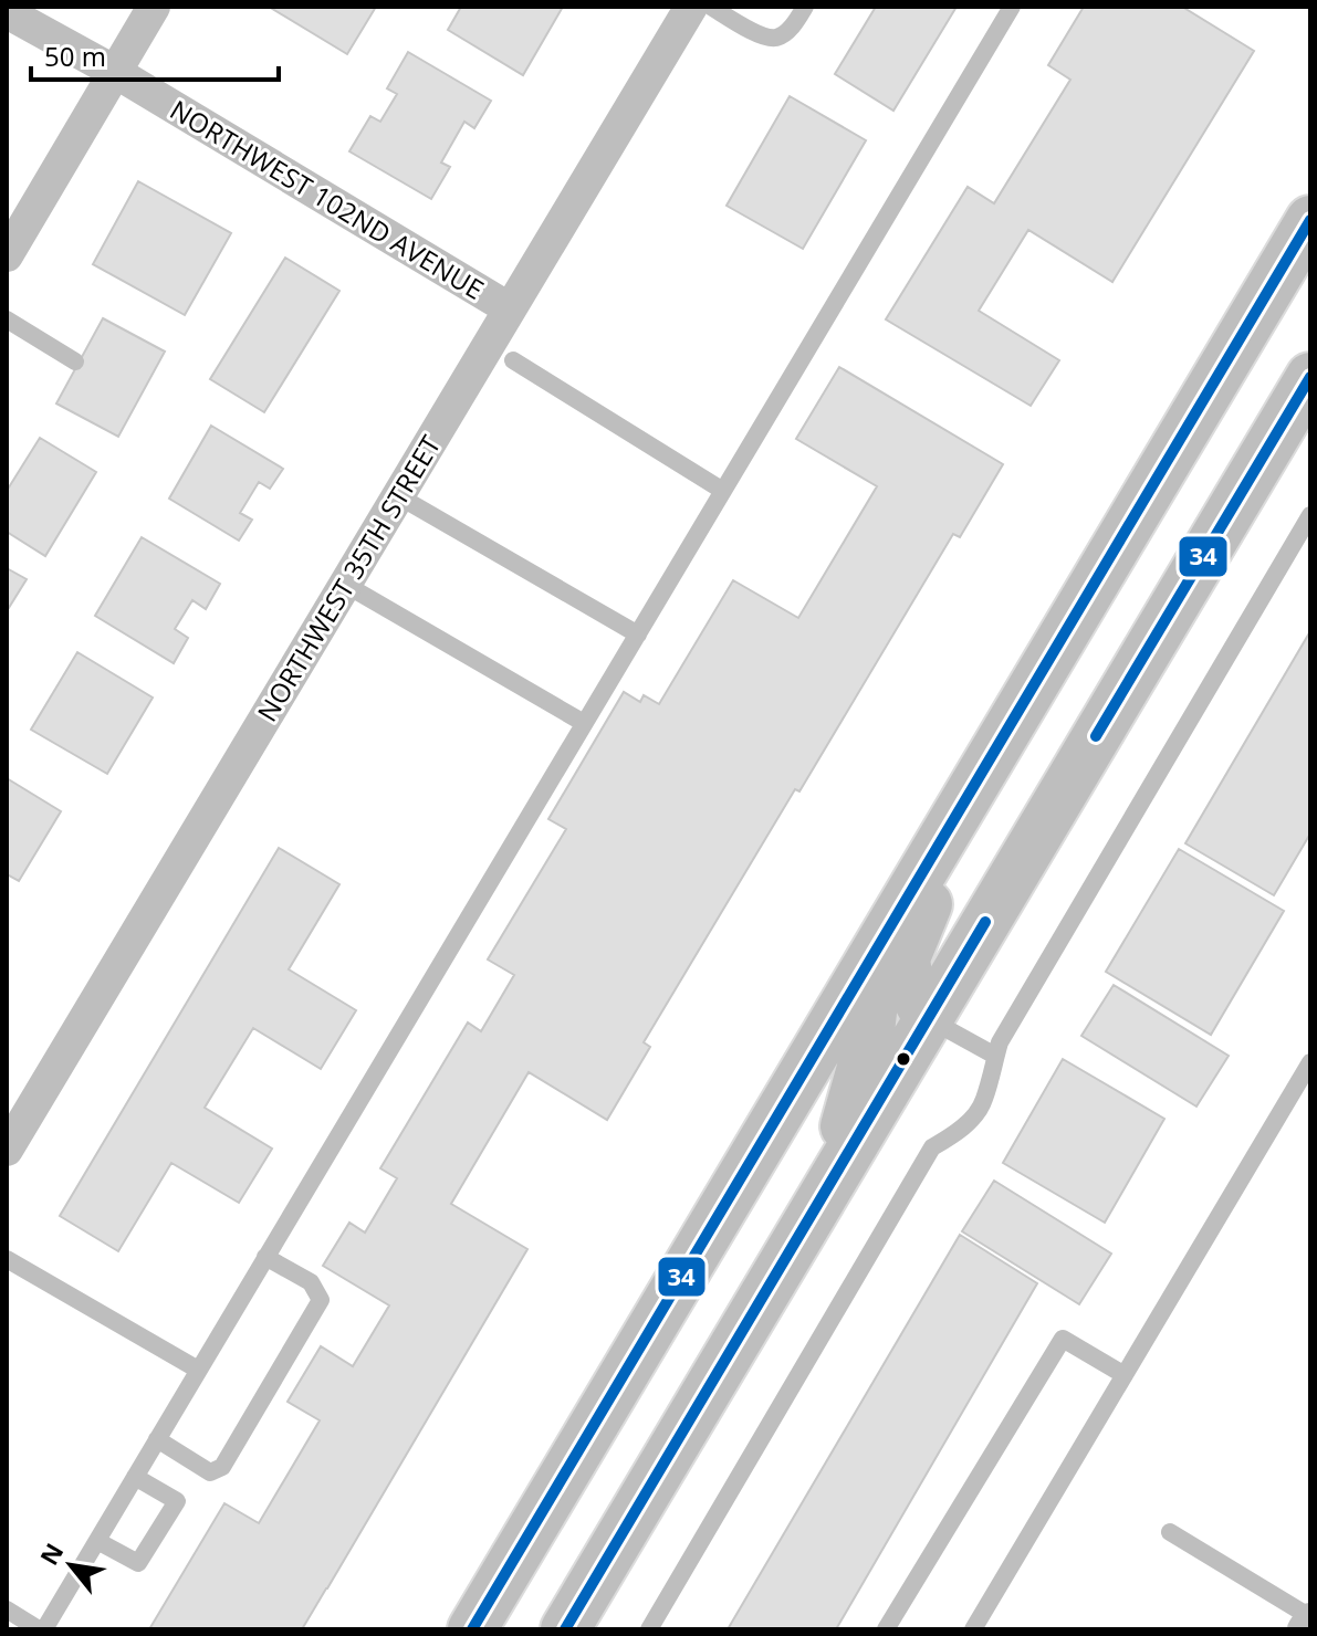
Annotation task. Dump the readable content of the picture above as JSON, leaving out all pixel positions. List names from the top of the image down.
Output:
{
  "streets": {
    "street": ["NORTHWEST 102ND AVENUE", "NORTHWEST 35TH STREET"]
  },
  "crossings": [
    ["NORTHWEST 102ND AVENUE", "NORTHWEST 35TH STREET"]
  ],
  "lines": ["transit line 34"],
  "scale_bar": "50 m",
  "north": "top left"
}
